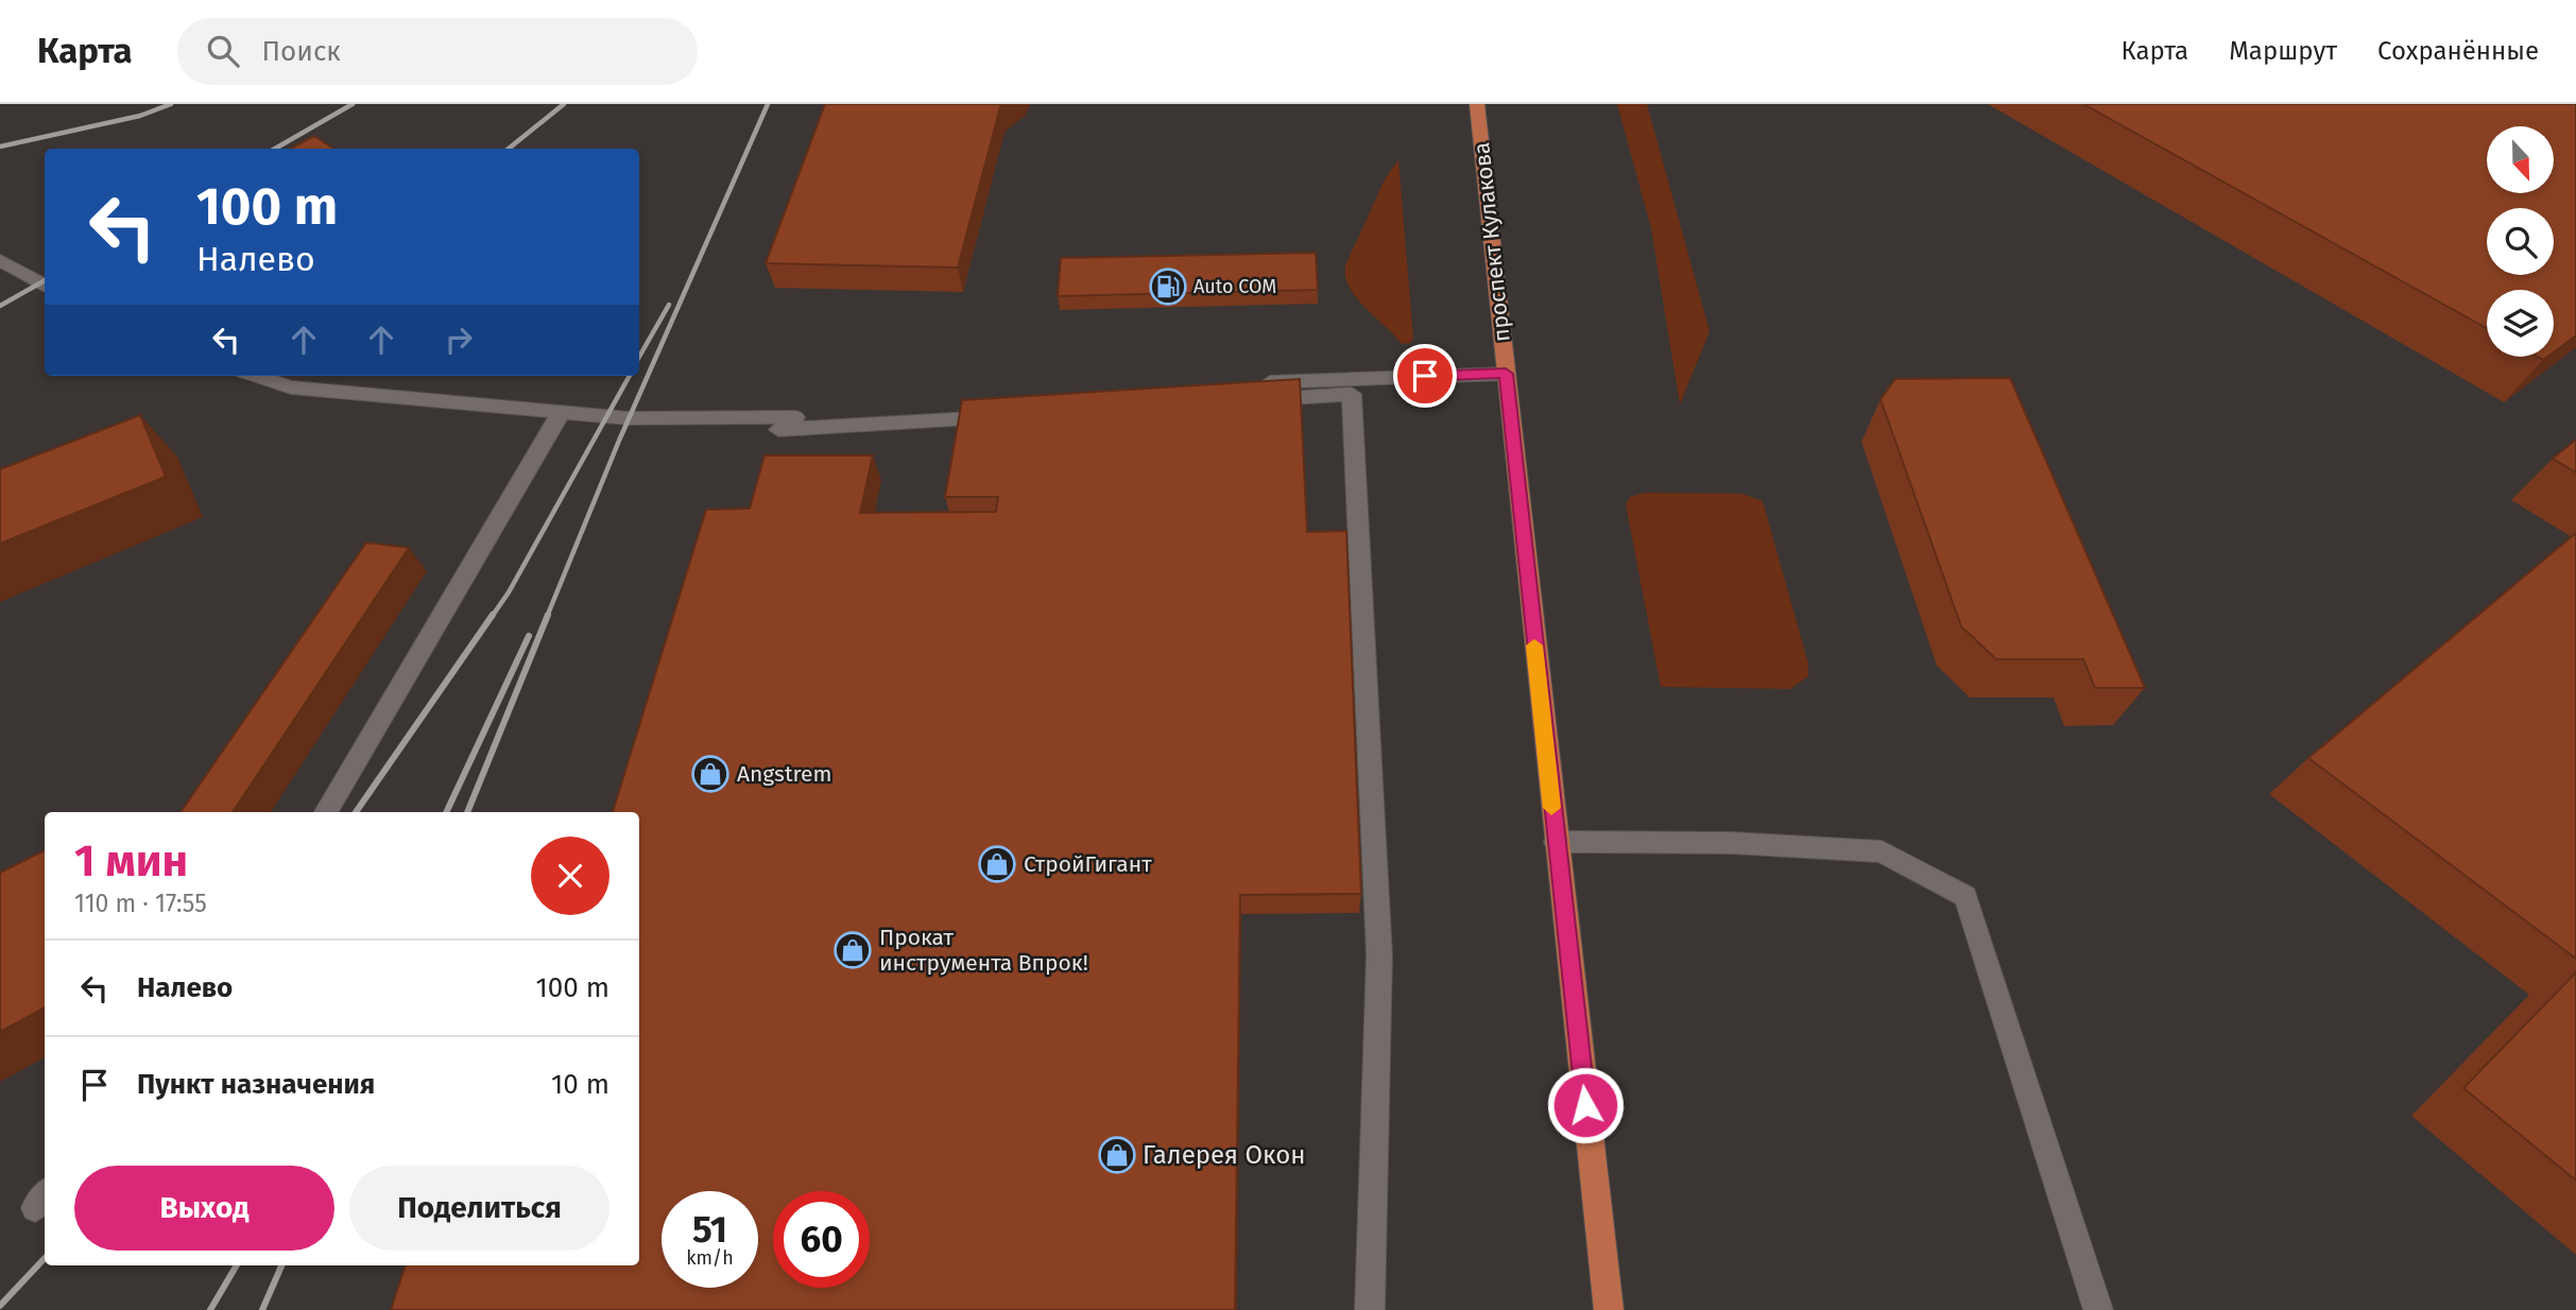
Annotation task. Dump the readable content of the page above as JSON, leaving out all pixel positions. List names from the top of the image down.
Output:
{
  "streets": {
    "main road": ["проспект Кулакова"]
  },
  "places": {
    "fuel station": ["Auto COM"],
    "shop": [
      "Angstrem",
      "СтройГигант",
      "Прокат инструмента Впрок!",
      "Галерея Окон"
    ]
  },
  "north": "bottom",
  "page": {
    "header": "Карта",
    "search": "Поиск",
    "nav": ["Карта", "Маршрут", "Сохранённые"],
    "turn": ["100 m", "Налево"],
    "heading": ["1 мин", "110 m · 17:55"],
    "list": [
      {
        "name": "Налево",
        "value": "100 m"
      },
      {
        "name": "Пункт назначения",
        "value": "10 m"
      }
    ],
    "buttons": ["Выход", "Поделиться"],
    "speed": "51 km/h",
    "limit": "60"
  }
}
